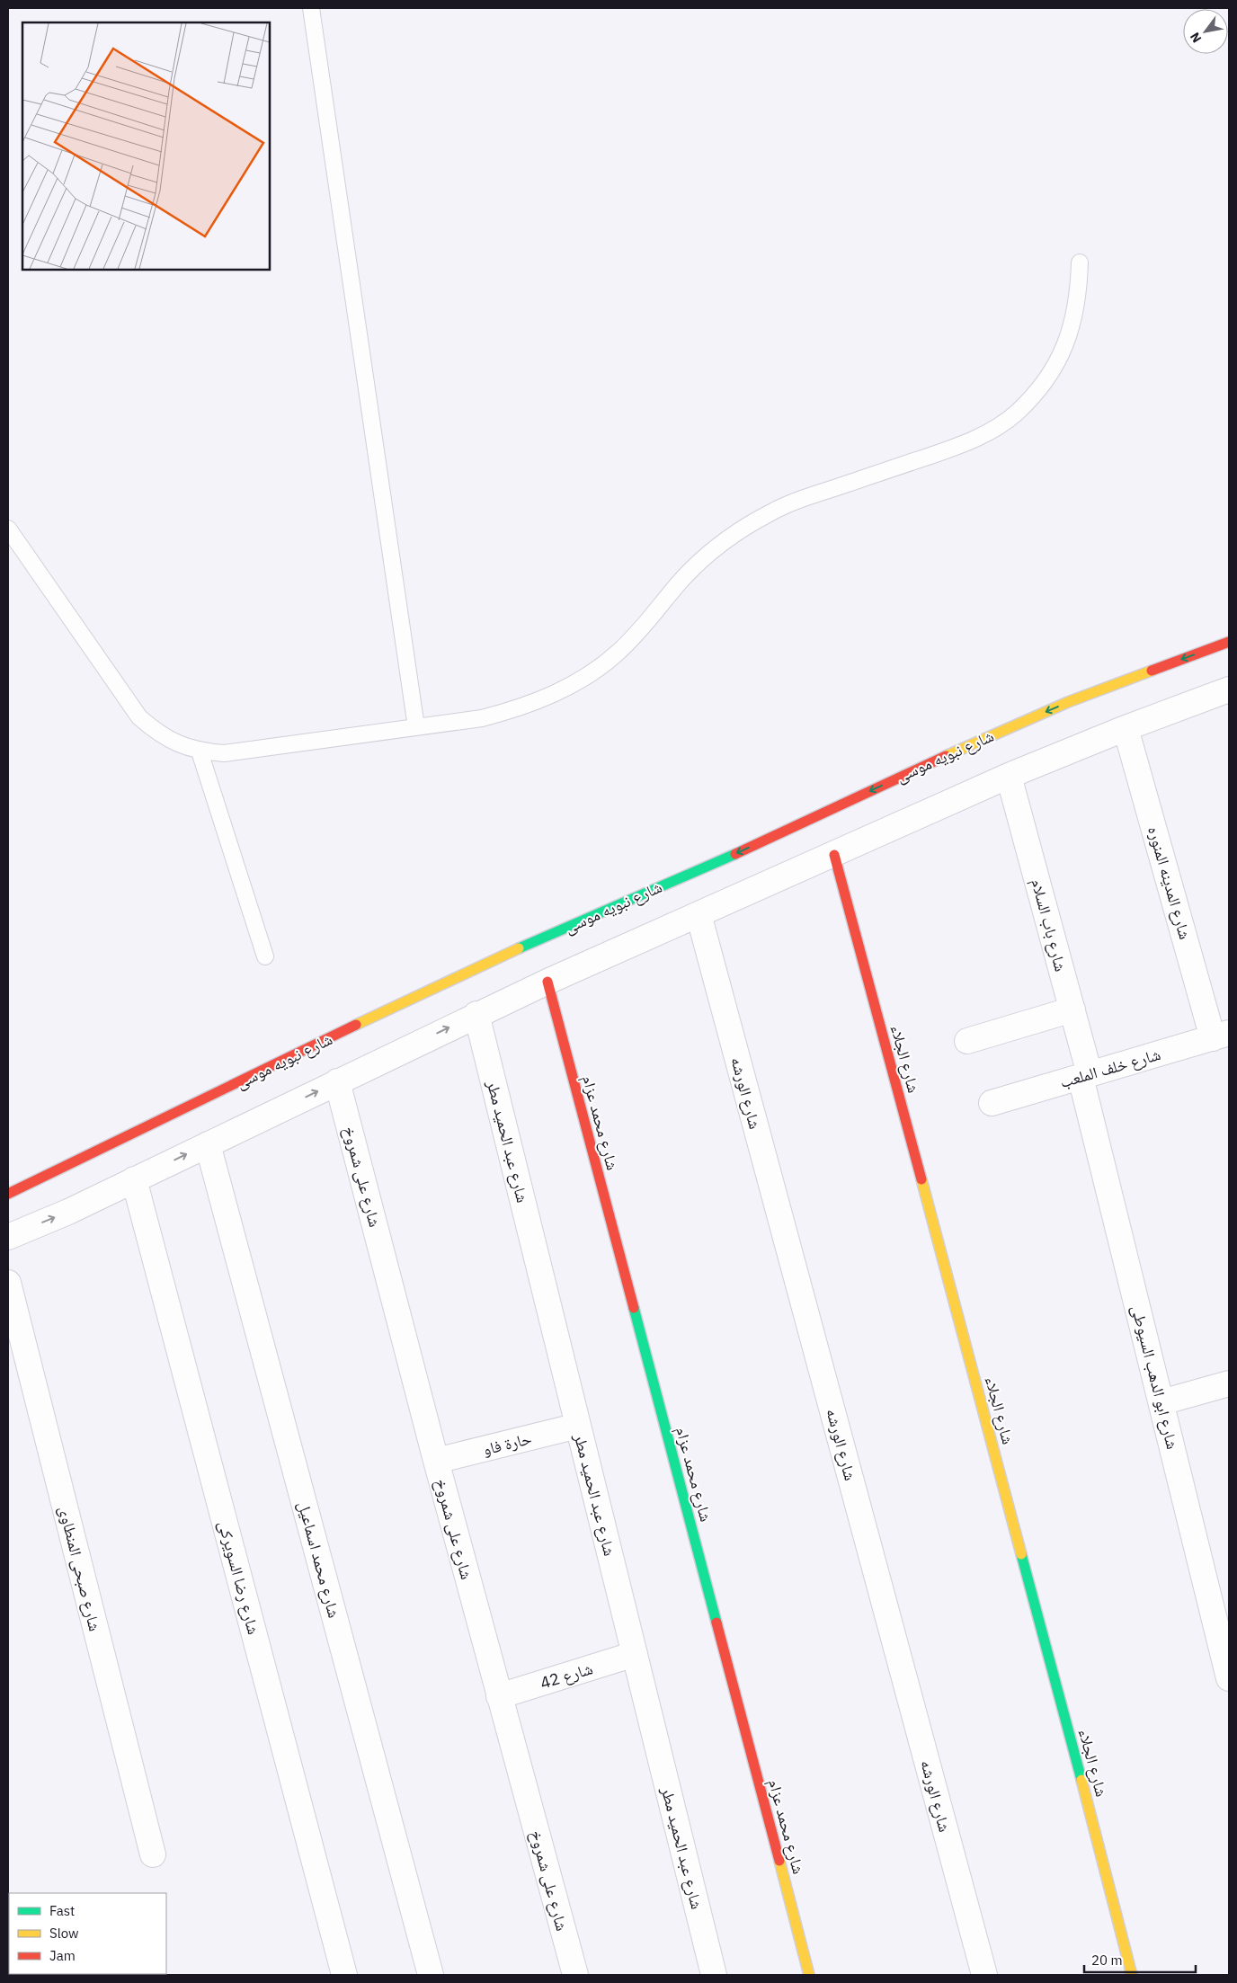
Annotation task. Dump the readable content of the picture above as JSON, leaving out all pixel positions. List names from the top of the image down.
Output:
{
  "streets": {
    "street": [
      "شارع نبويه موسى",
      "شارع المدينه المنوره",
      "شارع باب السلام",
      "شارع الجلاء",
      "شارع خلف الملعب",
      "شارع الورشه",
      "شارع محمد عزام",
      "شارع عبد الحميد مطر",
      "شارع على شمروخ",
      "شارع ابو الدهب السيوطى",
      "حارة فاو",
      "شارع محمد اسماعيل",
      "شارع صبحى المنطاوى",
      "شارع رضا السويركى",
      "شارع 42"
    ]
  },
  "crossings": [
    ["شارع المدينه المنوره", "شارع خلف الملعب"],
    ["شارع باب السلام", "شارع خلف الملعب"],
    ["شارع باب السلام", "شارع ابو الدهب السيوطى"],
    ["شارع خلف الملعب", "شارع ابو الدهب السيوطى"],
    ["شارع عبد الحميد مطر", "حارة فاو"],
    ["شارع عبد الحميد مطر", "شارع 42"],
    ["شارع على شمروخ", "حارة فاو"],
    ["شارع على شمروخ", "شارع 42"]
  ],
  "legend": ["Fast", "Slow", "Jam"],
  "scale_bar": "20 m",
  "north": "bottom left"
}
